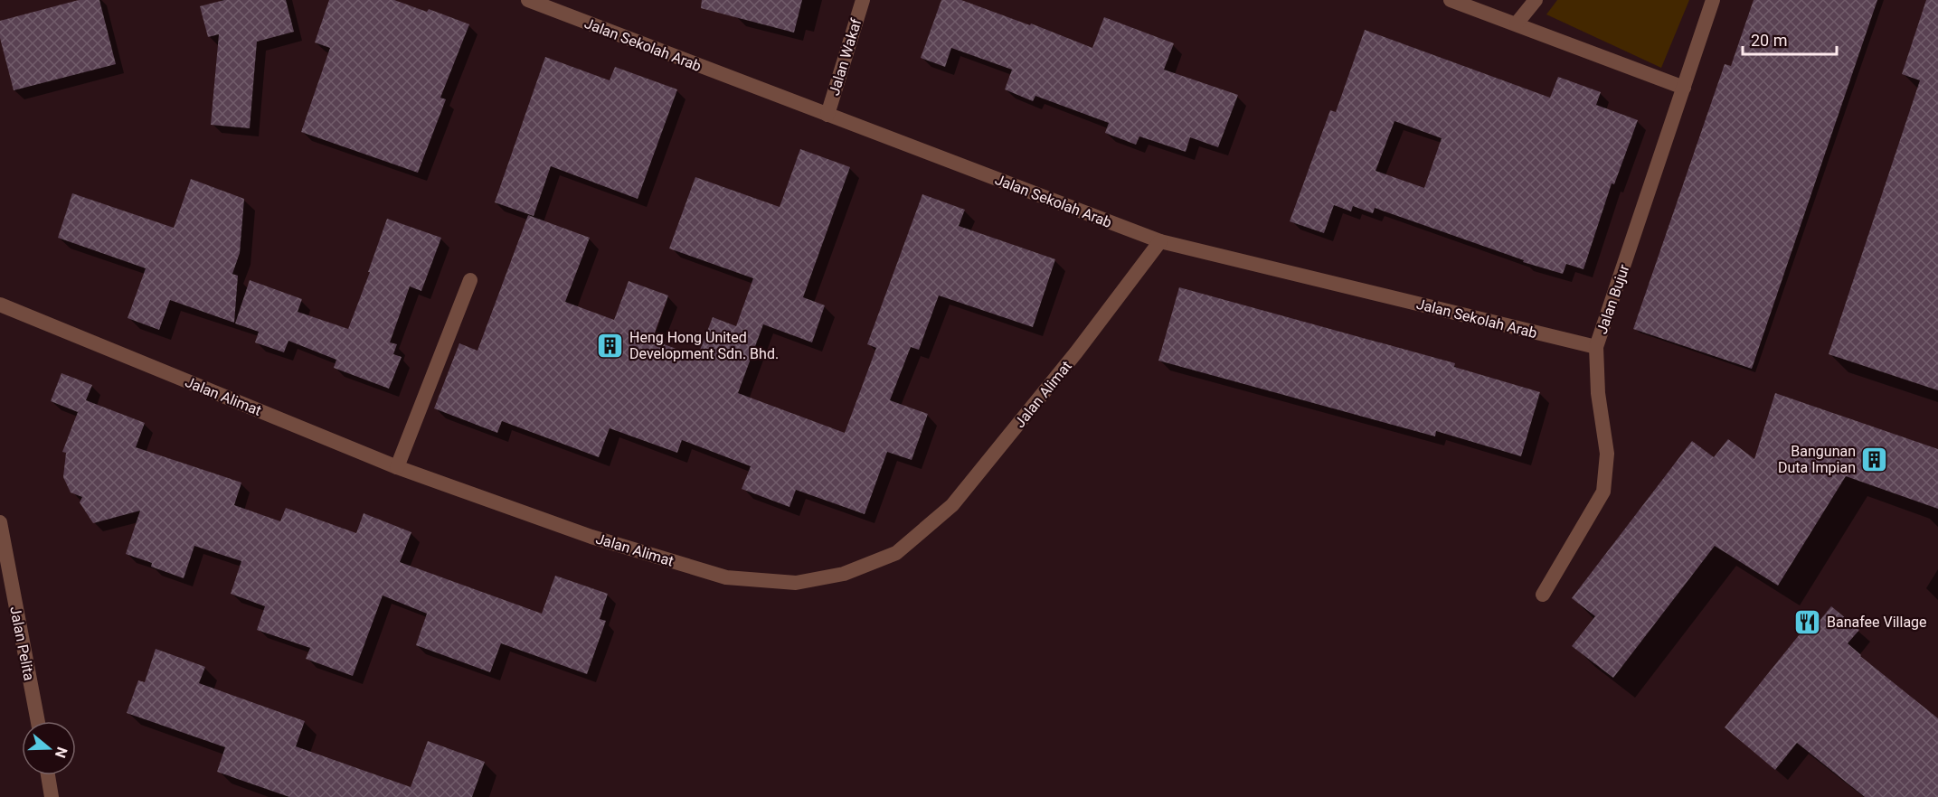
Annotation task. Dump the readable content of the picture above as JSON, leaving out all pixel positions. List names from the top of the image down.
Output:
{
  "streets": {
    "street": [
      "Jalan Sekolah Arab",
      "Jalan Wakaf",
      "Jalan Bujur",
      "Jalan Alimat",
      "Jalan Pelita"
    ]
  },
  "crossings": [
    ["Jalan Sekolah Arab", "Jalan Wakaf"],
    ["Jalan Sekolah Arab", "Jalan Bujur"],
    ["Jalan Sekolah Arab", "Jalan Alimat"]
  ],
  "places": {
    "building": ["Heng Hong United Development Sdn. Bhd.", "Bangunan Duta Impian"],
    "restaurant": ["Banafee Village"]
  },
  "scale_bar": "20 m",
  "north": "right"
}
